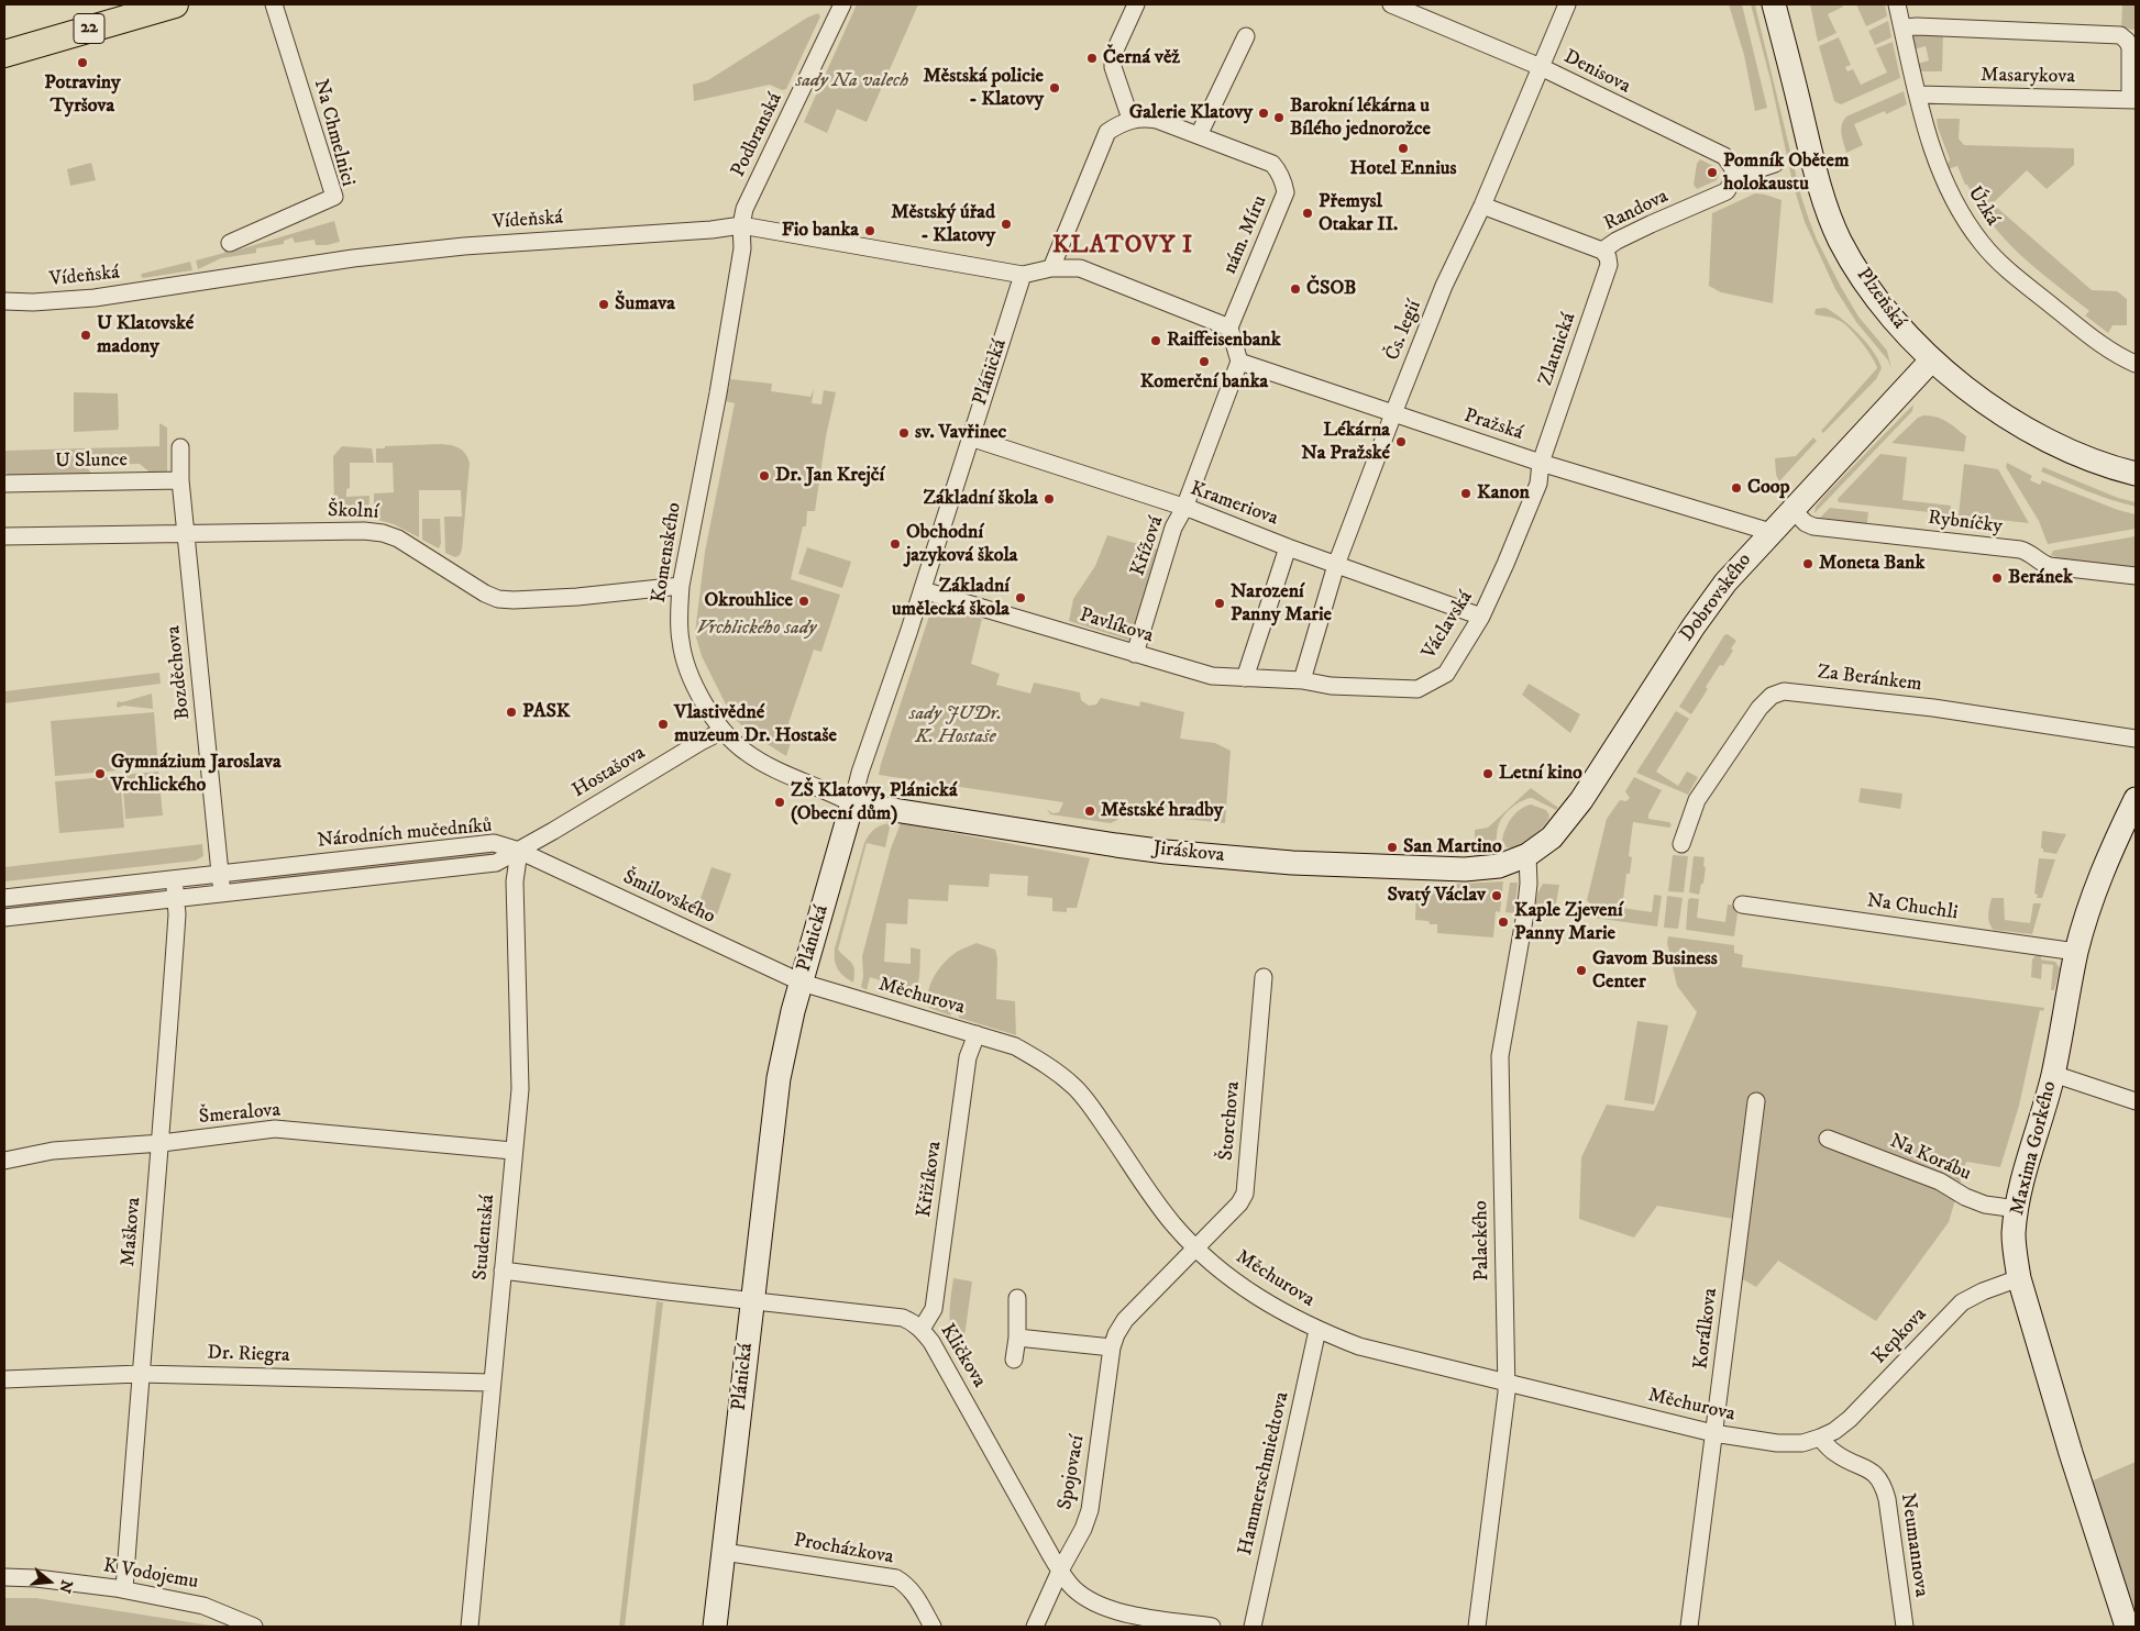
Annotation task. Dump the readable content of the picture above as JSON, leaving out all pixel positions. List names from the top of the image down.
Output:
{
  "streets": {
    "main road": [
      "22",
      "Plzeňská",
      "Plánická",
      "Dobrovského",
      "Jiráskova",
      "Maxima Gorkého"
    ],
    "street": [
      "Denisova",
      "Masarykova",
      "Na Chmelnici",
      "Podbranská",
      "Úzká",
      "Randova",
      "Vídeňská",
      "nám. Míru",
      "Čs. legií",
      "Zlatnická",
      "Pražská",
      "U Slunce",
      "Krameriova",
      "Školní",
      "Rybníčky",
      "Křížová",
      "Komenského",
      "Václavská",
      "Pavlíkova",
      "Bozděchova",
      "Za Beránkem",
      "Hostašova",
      "Národních mučedníků",
      "Šmilovského",
      "Na Chuchli",
      "Měchurova",
      "Šmeralova",
      "Štorchova",
      "Na Korábu",
      "Křižíkova",
      "Maškova",
      "Studentská",
      "Palackého",
      "Korálkova",
      "Kepkova",
      "Dr. Riegra",
      "Kličkova",
      "Spojovací",
      "Hammerschmiedtova",
      "Neumannova",
      "Procházkova",
      "K Vodojemu"
    ]
  },
  "crossings": [
    ["Denisova", "Randova"],
    ["Denisova", "Čs. legií"],
    ["Masarykova", "Úzká"],
    ["Podbranská", "Vídeňská"],
    ["Podbranská", "Komenského"],
    ["Randova", "Čs. legií"],
    ["Randova", "Zlatnická"],
    ["Vídeňská", "Plánická"],
    ["Vídeňská", "Komenského"],
    ["Plzeňská", "Dobrovského"],
    ["Čs. legií", "Pražská"],
    ["Čs. legií", "Krameriova"],
    ["Čs. legií", "Václavská"],
    ["Čs. legií", "Pavlíkova"],
    ["Zlatnická", "Pražská"],
    ["Zlatnická", "Václavská"],
    ["Plánická", "Krameriova"],
    ["Plánická", "Komenského"],
    ["Plánická", "Pavlíkova"],
    ["Plánická", "Jiráskova"],
    ["Plánická", "Šmilovského"],
    ["Plánická", "Měchurova"],
    ["Plánická", "Kličkova"],
    ["Plánická", "Procházkova"],
    ["Pražská", "Křížová"],
    ["Pražská", "Dobrovského"],
    ["Pražská", "Václavská"],
    ["U Slunce", "Bozděchova"],
    ["Krameriova", "Křížová"],
    ["Krameriova", "Václavská"],
    ["Školní", "Komenského"],
    ["Školní", "Bozděchova"],
    ["Rybníčky", "Dobrovského"],
    ["Křížová", "Pavlíkova"],
    ["Komenského", "Hostašova"],
    ["Komenského", "Jiráskova"],
    ["Dobrovského", "Jiráskova"],
    ["Dobrovského", "Palackého"],
    ["Václavská", "Pavlíkova"],
    ["Bozděchova", "Národních mučedníků"],
    ["Hostašova", "Národních mučedníků"],
    ["Hostašova", "Šmilovského"],
    ["Hostašova", "Studentská"],
    ["Národních mučedníků", "Šmilovského"],
    ["Národních mučedníků", "Maškova"],
    ["Národních mučedníků", "Studentská"],
    ["Jiráskova", "Palackého"],
    ["Šmilovského", "Měchurova"],
    ["Šmilovského", "Studentská"],
    ["Na Chuchli", "Maxima Gorkého"],
    ["Měchurova", "Štorchova"],
    ["Měchurova", "Křižíkova"],
    ["Měchurova", "Palackého"],
    ["Měchurova", "Korálkova"],
    ["Měchurova", "Kepkova"],
    ["Měchurova", "Spojovací"],
    ["Měchurova", "Hammerschmiedtova"],
    ["Měchurova", "Neumannova"],
    ["Šmeralova", "Maškova"],
    ["Šmeralova", "Studentská"],
    ["Štorchova", "Spojovací"],
    ["Maxima Gorkého", "Na Korábu"],
    ["Maxima Gorkého", "Kepkova"],
    ["Křižíkova", "Kličkova"],
    ["Maškova", "Dr. Riegra"],
    ["Maškova", "K Vodojemu"],
    ["Studentská", "Dr. Riegra"],
    ["Studentská", "Kličkova"],
    ["Kepkova", "Neumannova"],
    ["Kličkova", "Spojovací"]
  ],
  "districts": ["KLATOVY I"],
  "parks": ["sady Na valech", "Vrchlického sady", "sady JUDr. K. Hostaše"],
  "places": [
    "Černá věž",
    "Potraviny Tyršova",
    "Městská policie - Klatovy",
    "Galerie Klatovy",
    "Barokní lékárna u Bílého jednorožce",
    "Hotel Ennius",
    "Pomník Obětem holokaustu",
    "Přemysl Otakar II.",
    "Městský úřad - Klatovy",
    "Fio banka",
    "ČSOB",
    "Šumava",
    "U Klatovské madony",
    "Raiffeisenbank",
    "Komerční banka",
    "sv. Vavřinec",
    "Lékárna Na Pražské",
    "Dr. Jan Krejčí",
    "Coop",
    "Kanon",
    "Základní škola",
    "Obchodní jazyková škola",
    "Moneta Bank",
    "Beránek",
    "Základní umělecká škola",
    "Okrouhlice",
    "Narození Panny Marie",
    "PASK",
    "Vlastivědné muzeum Dr. Hostaše",
    "Gymnázium Jaroslava Vrchlického",
    "Letní kino",
    "ZŠ Klatovy, Plánická (Obecní dům)",
    "Městské hradby",
    "San Martino",
    "Svatý Václav",
    "Kaple Zjevení Panny Marie",
    "Gavom Business Center"
  ],
  "north": "right"
}
